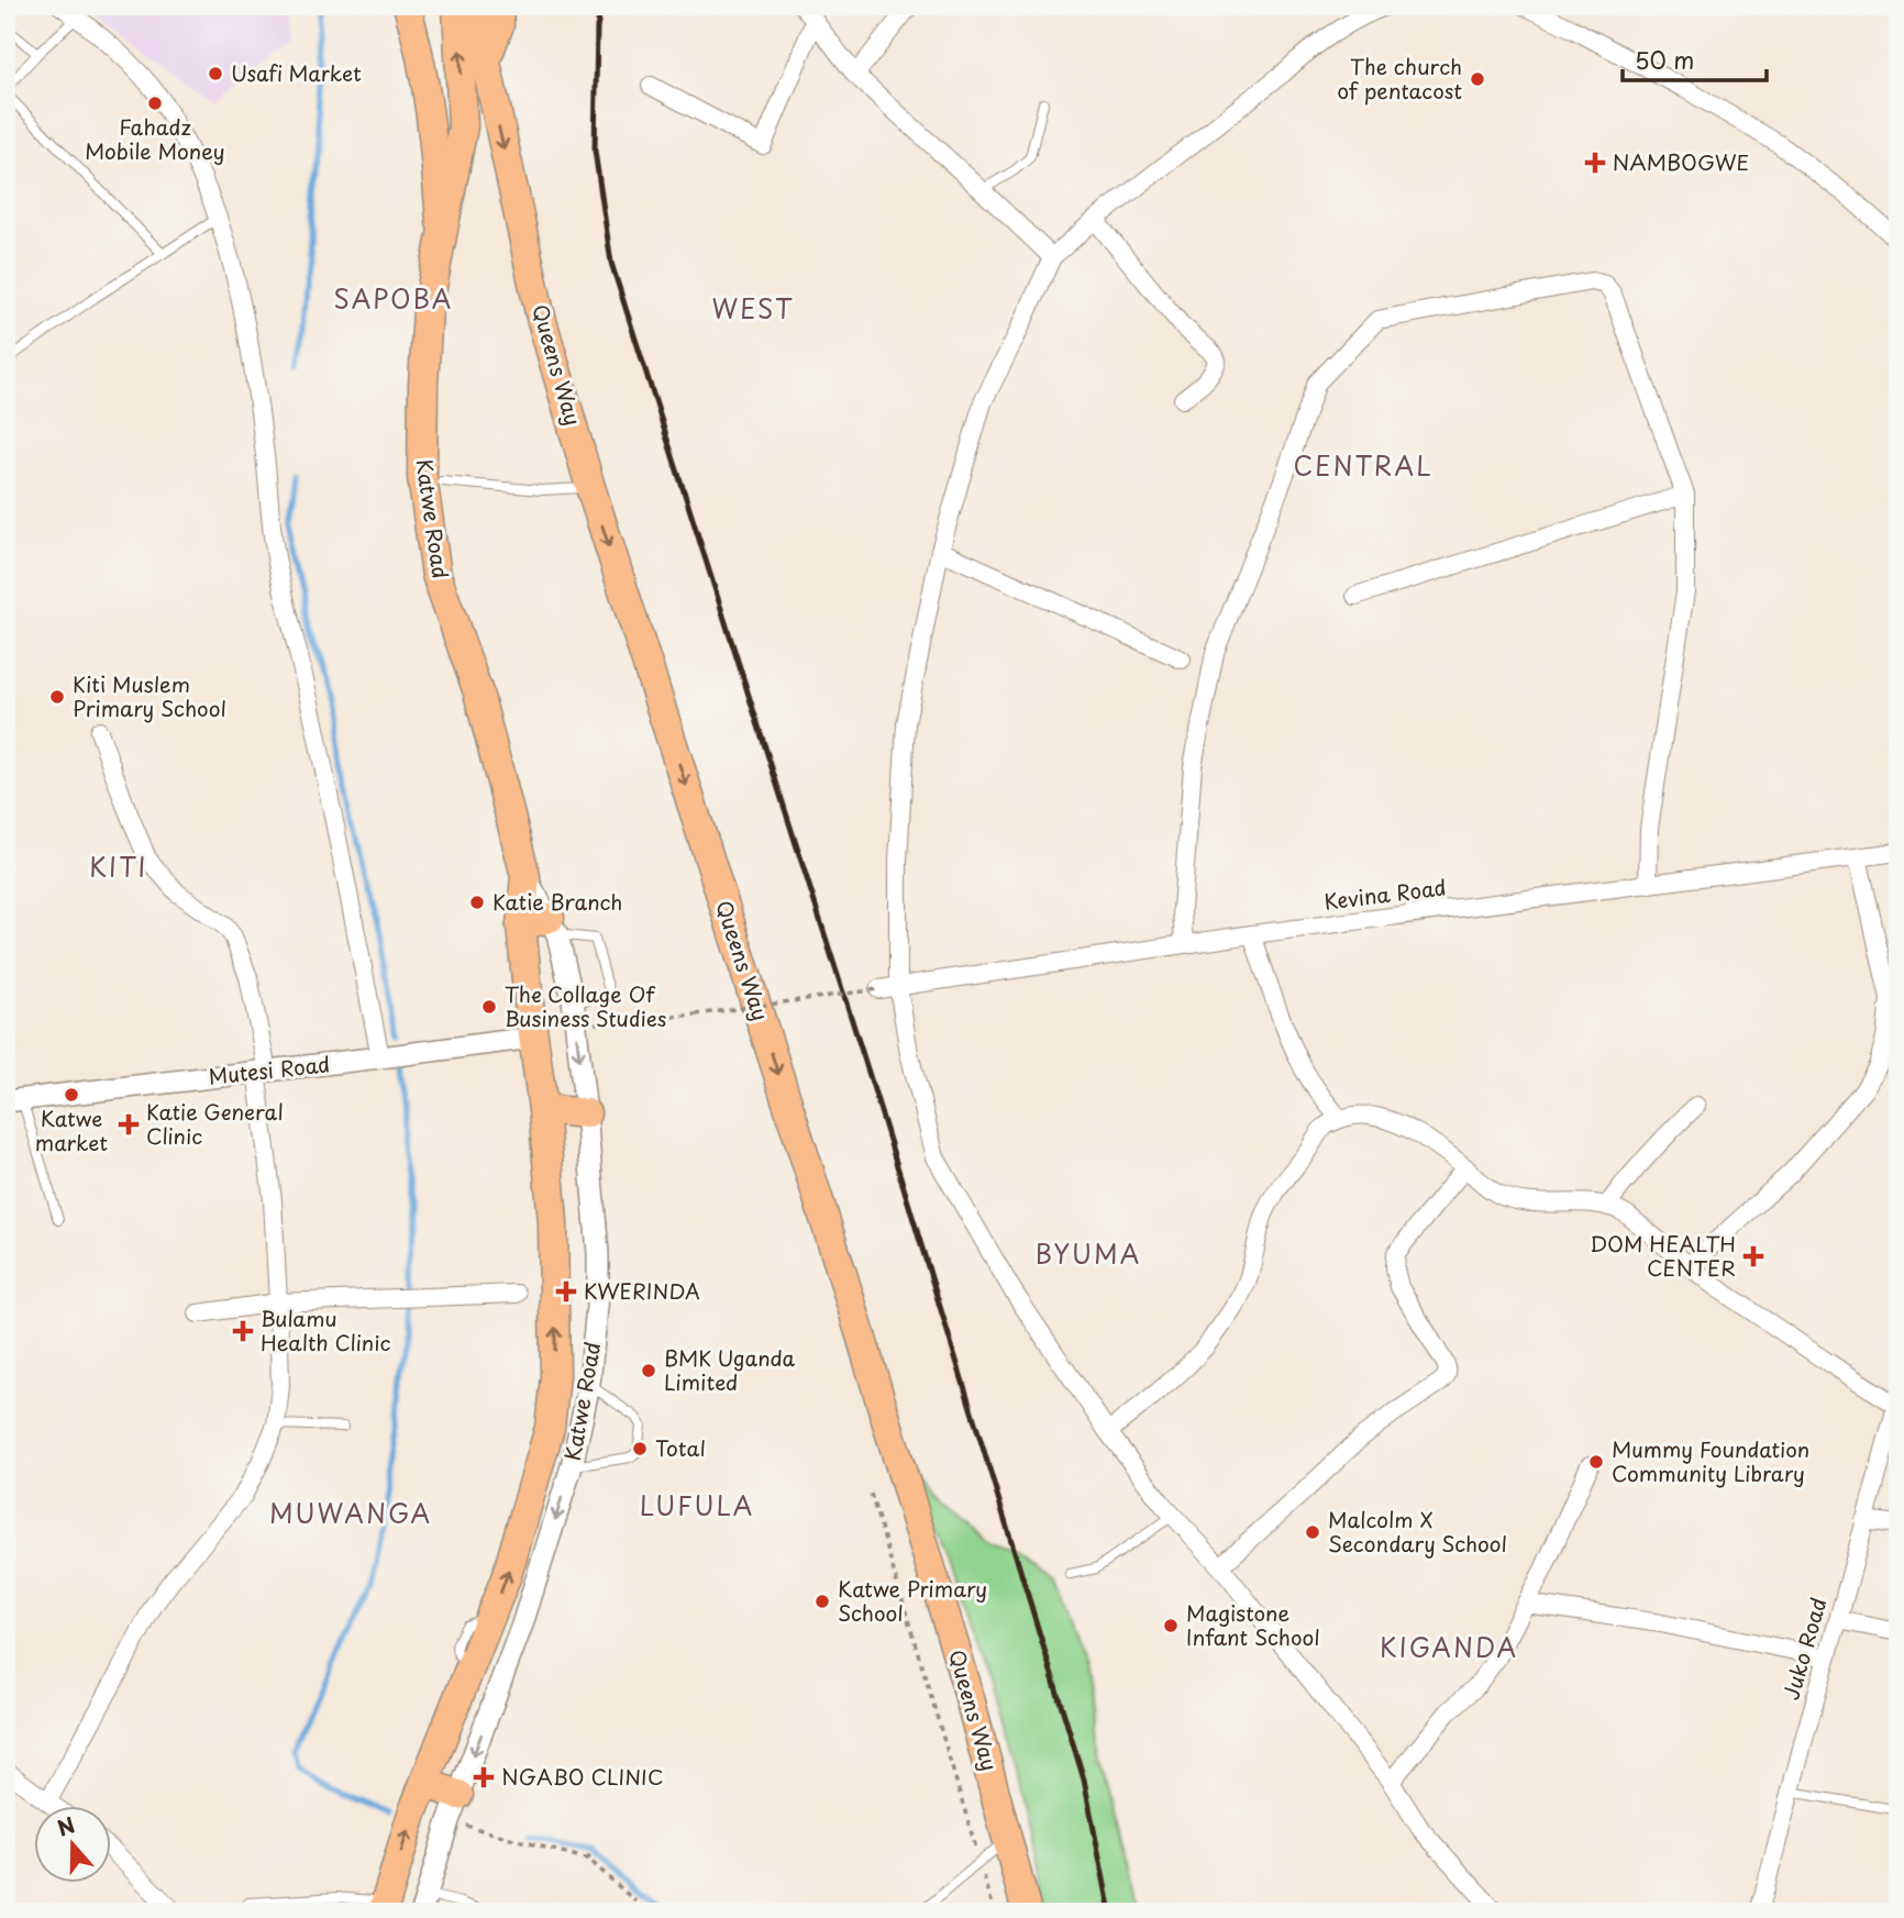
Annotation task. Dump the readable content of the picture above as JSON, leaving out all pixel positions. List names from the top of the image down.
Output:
{
  "streets": {
    "highway": ["Queens Way", "Katwe Road"],
    "street": ["Kevina Road", "Mutesi Road", "Juko Road"]
  },
  "crossings": [
    ["Queens Way", "Katwe Road"],
    ["Katwe Road", "Mutesi Road"]
  ],
  "one_way": ["Queens Way"],
  "districts": [
    "SAPOBA",
    "WEST",
    "CENTRAL",
    "KITI",
    "BYUMA",
    "LUFULA",
    "MUWANGA",
    "KIGANDA"
  ],
  "places": {
    "other": [
      "Usafi Market",
      "The church of pentacost",
      "Fahadz Mobile Money",
      "Kiti Muslem Primary School",
      "Katie Branch",
      "The Collage Of Business Studies",
      "Katwe market",
      "BMK Uganda Limited",
      "Total",
      "Mummy Foundation Community Library",
      "Malcolm X Secondary School",
      "Katwe Primary School",
      "Magistone Infant School"
    ],
    "health": [
      "NAMBOGWE",
      "Katie General Clinic",
      "DOM HEALTH CENTER",
      "KWERINDA",
      "Bulamu Health Clinic",
      "NGABO CLINIC"
    ]
  },
  "scale_bar": "50 m",
  "north": "top"
}
